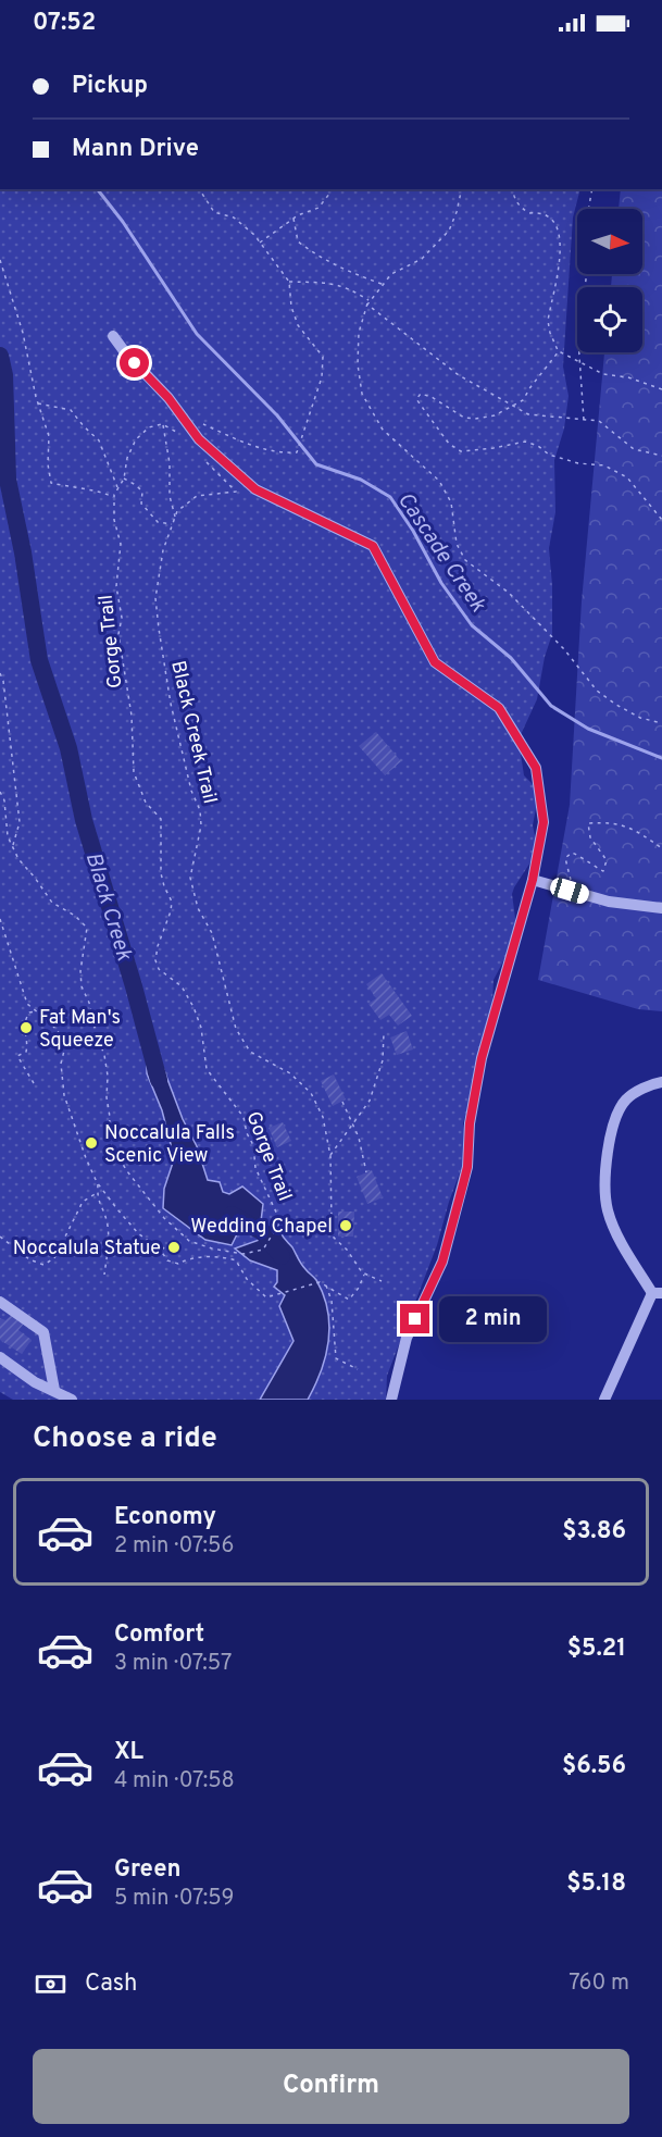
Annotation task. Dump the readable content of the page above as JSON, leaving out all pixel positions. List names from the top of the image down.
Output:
{
  "streets": {
    "path": ["Gorge Trail", "Black Creek Trail"]
  },
  "water": ["Cascade Creek", "Black Creek"],
  "places": [
    "Fat Man's Squeeze",
    "Noccalula Falls Scenic View",
    "Wedding Chapel",
    "Noccalula Statue"
  ],
  "north": "right",
  "page": {
    "status": "07:52",
    "banner": ["Pickup", "Mann Drive"],
    "bubble": "2 min",
    "heading": "Choose a ride",
    "list": [
      {
        "name": "Economy",
        "note": "2 min · 07:56",
        "value": "$3.86"
      },
      {
        "name": "Comfort",
        "note": "3 min · 07:57",
        "value": "$5.21"
      },
      {
        "name": "XL",
        "note": "4 min · 07:58",
        "value": "$6.56"
      },
      {
        "name": "Green",
        "note": "5 min · 07:59",
        "value": "$5.18"
      }
    ],
    "pay": ["Cash", "760 m"],
    "buttons": "Confirm"
  }
}
